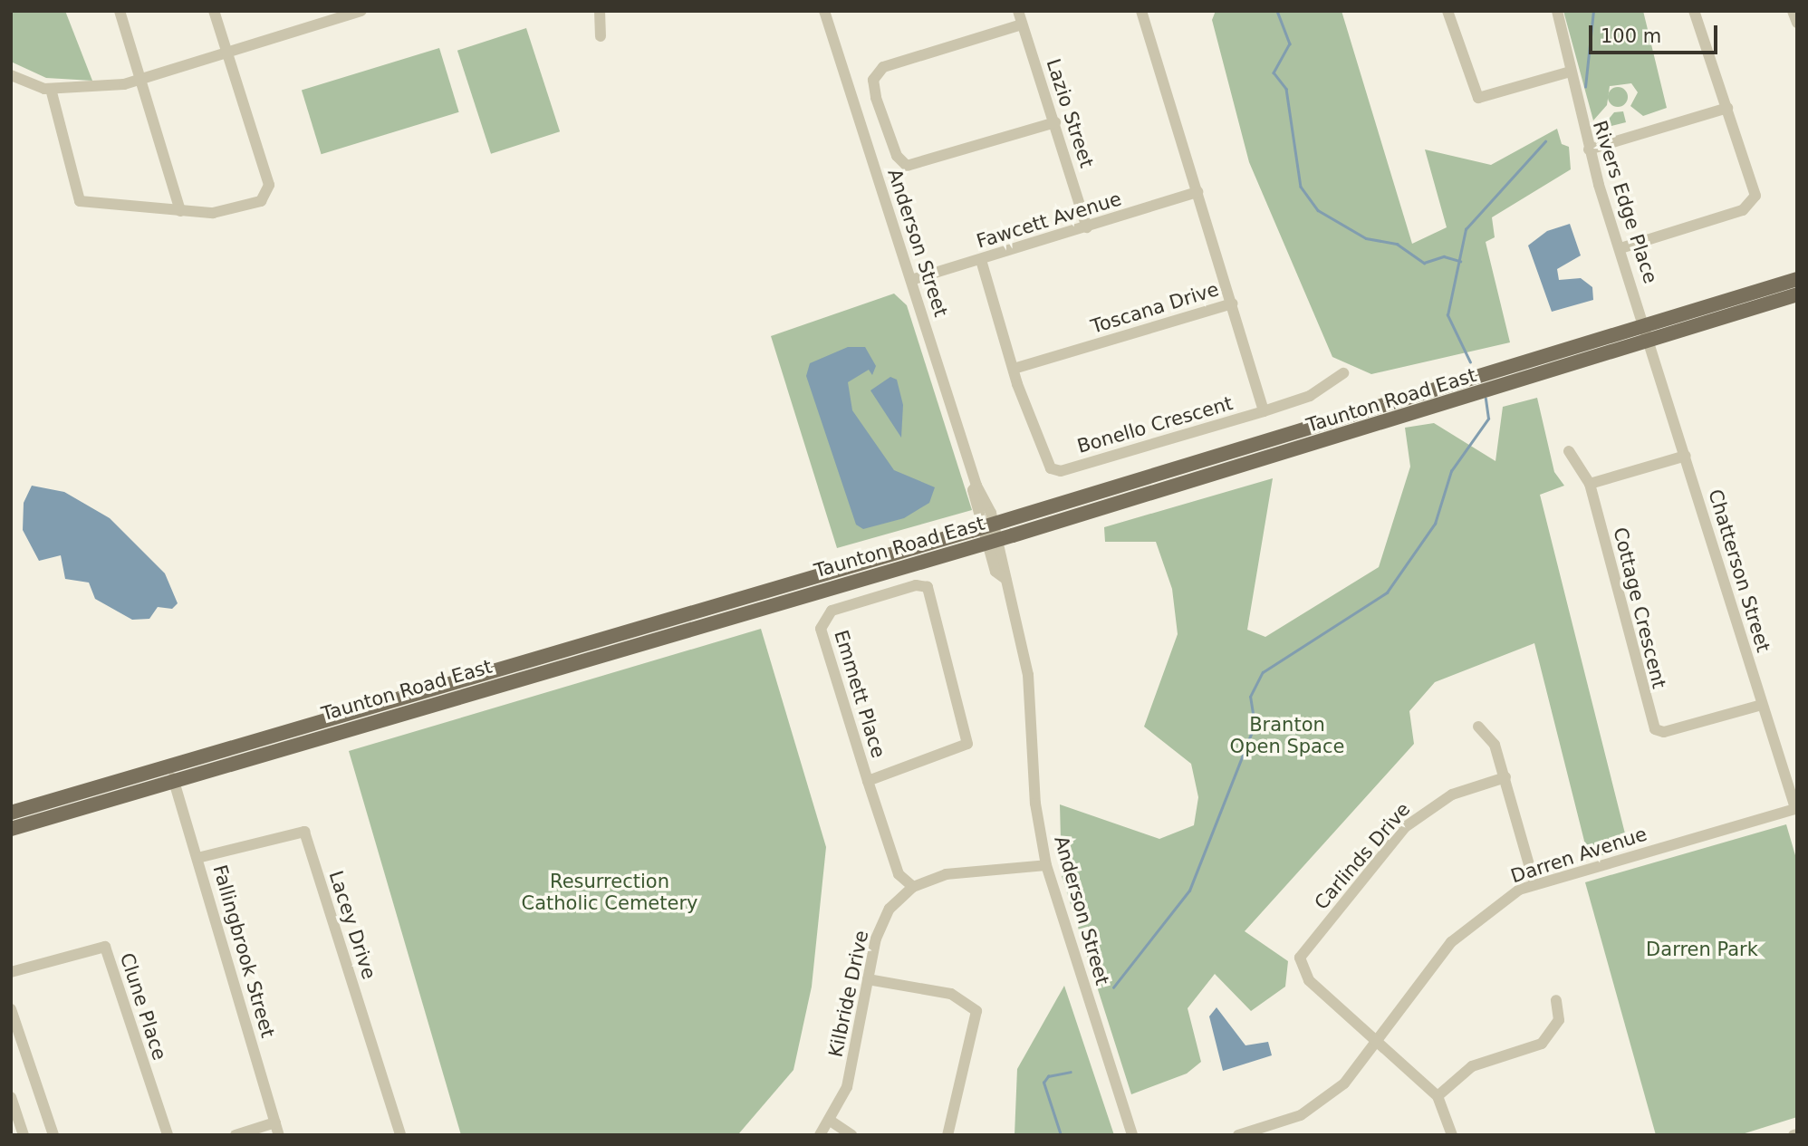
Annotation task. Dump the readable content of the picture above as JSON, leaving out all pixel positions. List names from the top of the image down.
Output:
{
  "streets": {
    "main road": ["Taunton Road East"],
    "street": [
      "Lazio Street",
      "Rivers Edge Place",
      "Fawcett Avenue",
      "Anderson Street",
      "Toscana Drive",
      "Bonello Crescent",
      "Chatterson Street",
      "Cottage Crescent",
      "Emmett Place",
      "Darren Avenue",
      "Carlinds Drive",
      "Lacey Drive",
      "Fallingbrook Street",
      "Kilbride Drive",
      "Clune Place"
    ]
  },
  "crossings": [
    ["Lazio Street", "Fawcett Avenue"],
    ["Rivers Edge Place", "Taunton Road East"],
    ["Rivers Edge Place", "Chatterson Street"],
    ["Fawcett Avenue", "Anderson Street"],
    ["Fawcett Avenue", "Toscana Drive"],
    ["Anderson Street", "Taunton Road East"],
    ["Anderson Street", "Kilbride Drive"],
    ["Toscana Drive", "Bonello Crescent"],
    ["Taunton Road East", "Chatterson Street"],
    ["Taunton Road East", "Fallingbrook Street"],
    ["Chatterson Street", "Cottage Crescent"],
    ["Chatterson Street", "Darren Avenue"],
    ["Emmett Place", "Kilbride Drive"],
    ["Darren Avenue", "Carlinds Drive"],
    ["Lacey Drive", "Fallingbrook Street"]
  ],
  "parks": ["Branton Open Space", "Resurrection Catholic Cemetery", "Darren Park"],
  "scale_bar": "100 m"
}
